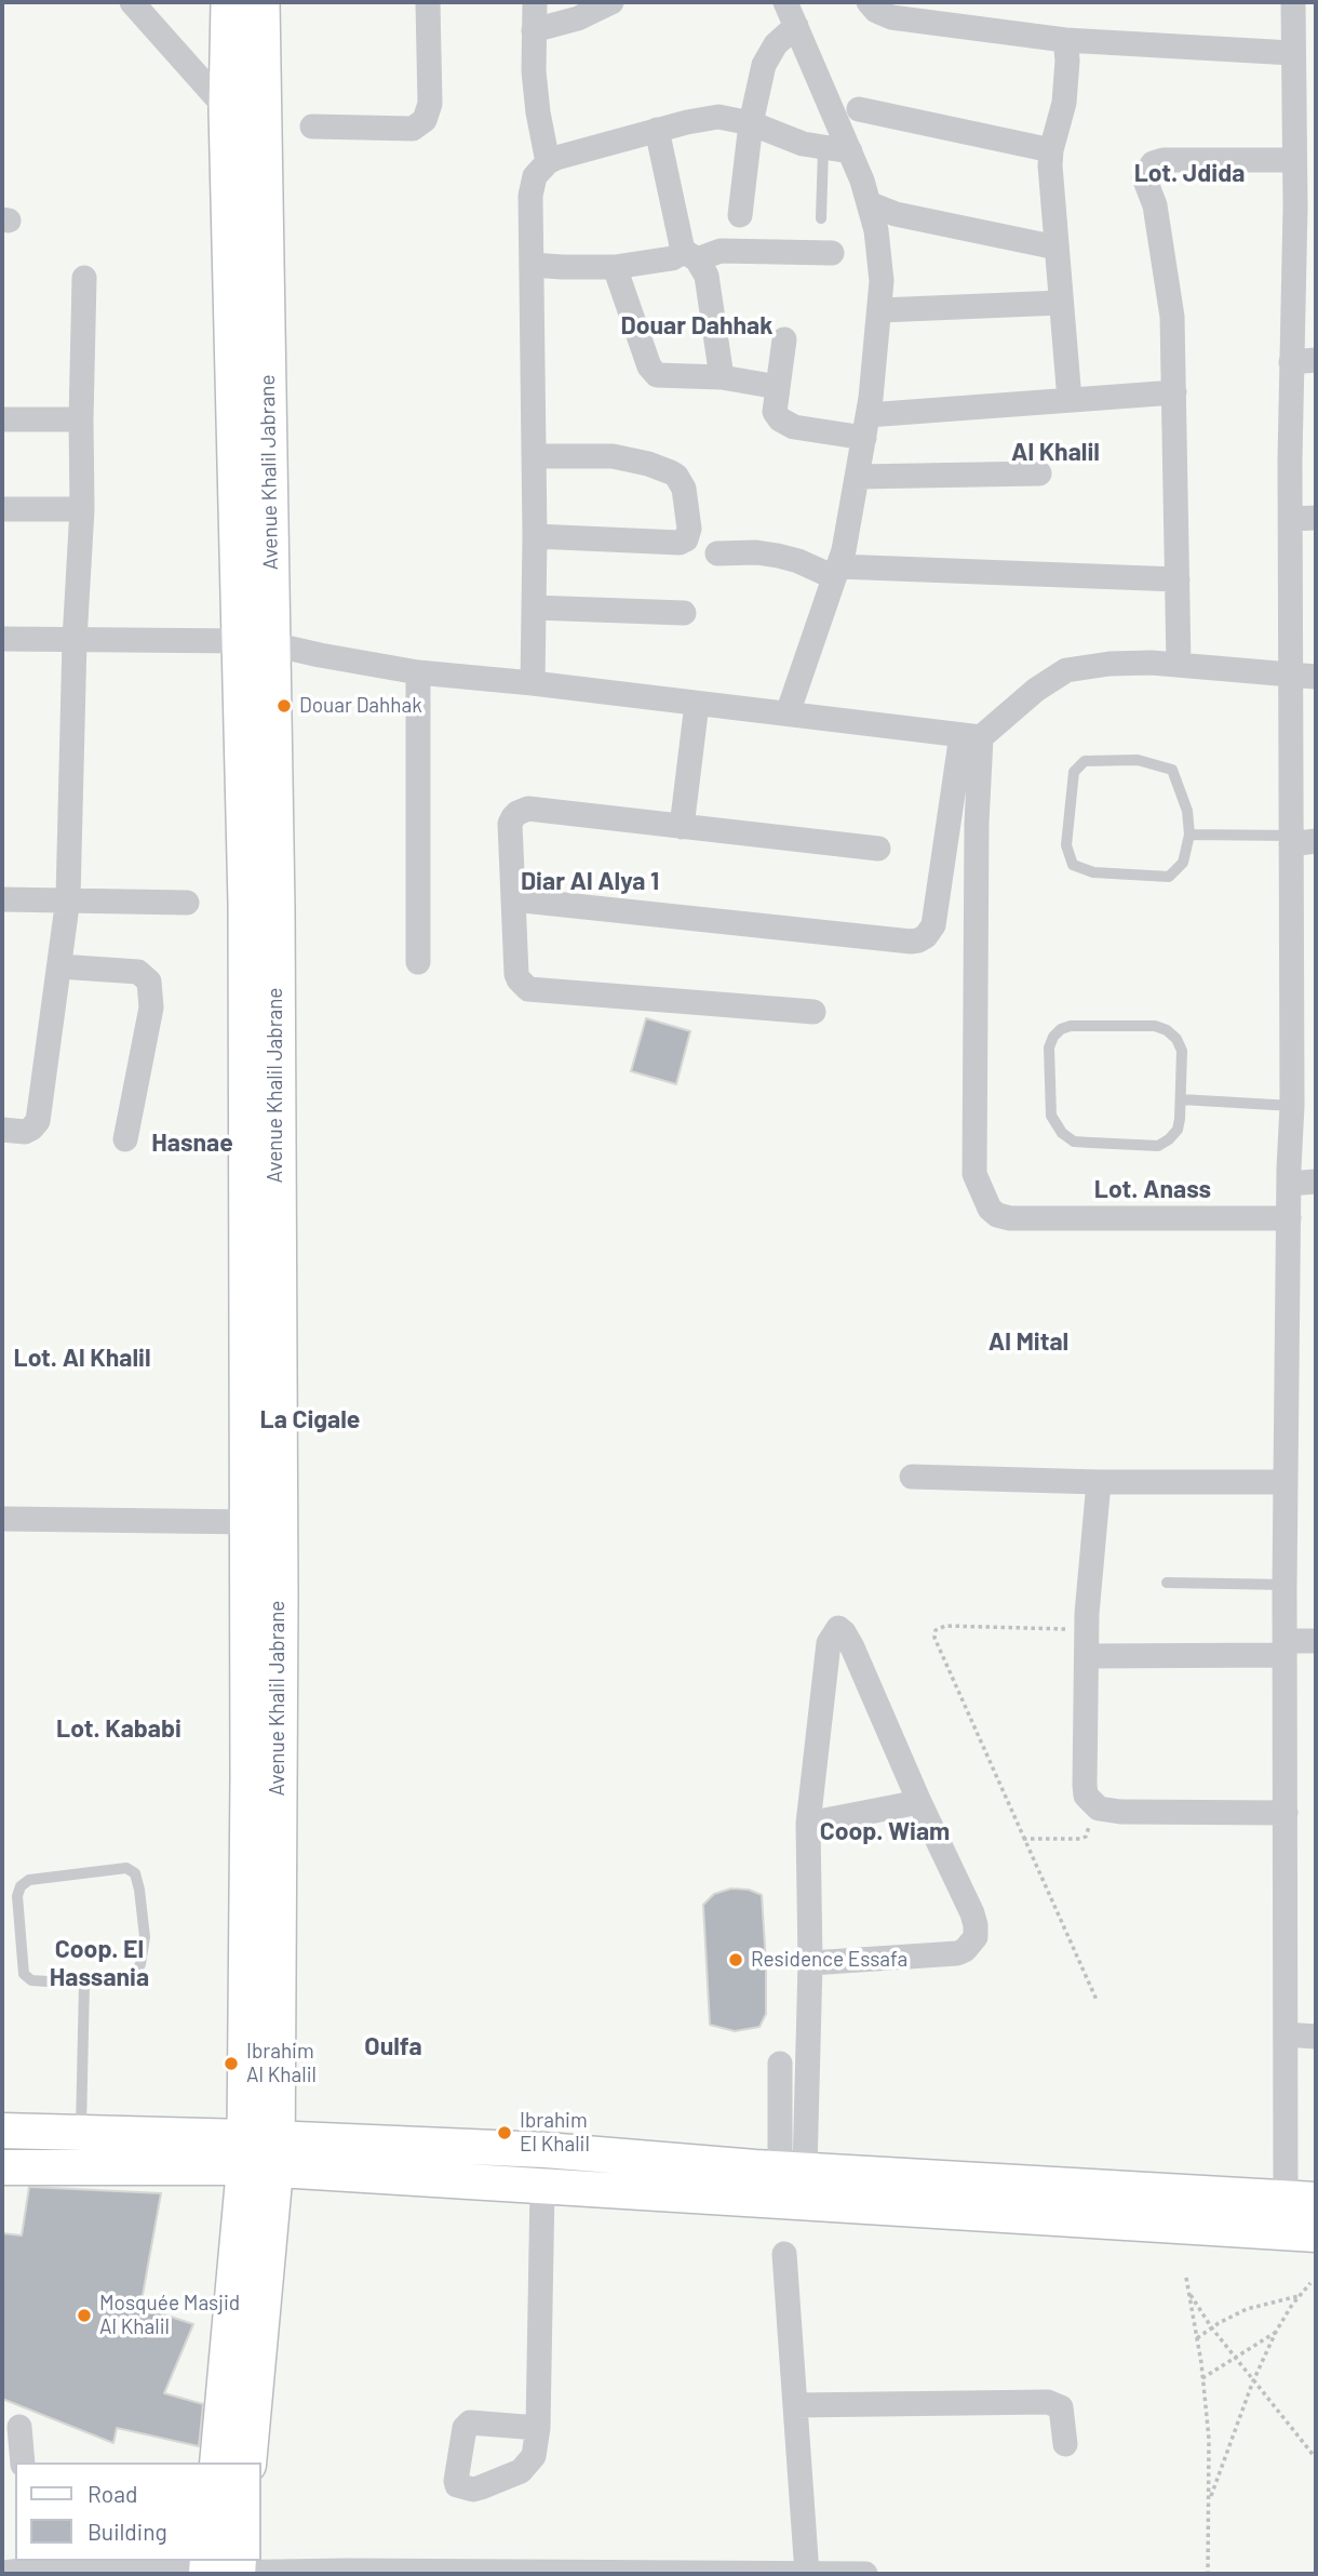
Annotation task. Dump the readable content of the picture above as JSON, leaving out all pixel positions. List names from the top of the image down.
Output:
{
  "streets": {
    "main road": ["Avenue Khalil Jabrane"]
  },
  "districts": [
    "Lot. Jdida",
    "Douar Dahhak",
    "Al Khalil",
    "Diar Al Alya 1",
    "Hasnae",
    "Lot. Anass",
    "Al Mital",
    "Lot. Al Khalil",
    "La Cigale",
    "Lot. Kababi",
    "Coop. Wiam",
    "Coop. El Hassania",
    "Oulfa"
  ],
  "places": [
    "Douar Dahhak",
    "Residence Essafa",
    "Ibrahim Al Khalil",
    "Ibrahim El Khalil",
    "Mosquée Masjid Al Khalil"
  ],
  "legend": ["Road", "Building"]
}
